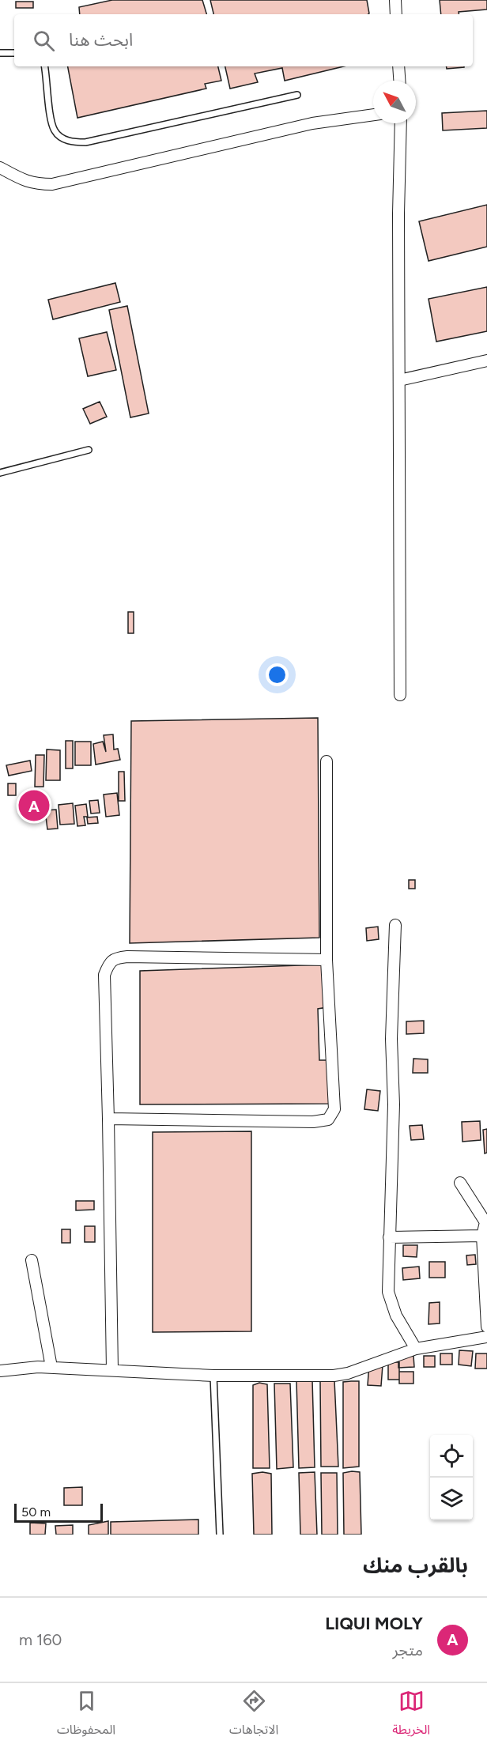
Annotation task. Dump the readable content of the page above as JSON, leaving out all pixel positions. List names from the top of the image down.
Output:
{
  "scale_bar": "50 m",
  "north": "top left",
  "page": {
    "search": "ابحث هنا",
    "pins": "A",
    "scale": "50 m",
    "heading": "بالقرب منك",
    "list": [
      {
        "mark": "A",
        "name": "LIQUI MOLY",
        "note": "متجر",
        "value": "160 m"
      }
    ],
    "nav": ["الخريطة", "الاتجاهات", "المحفوظات"]
  }
}
